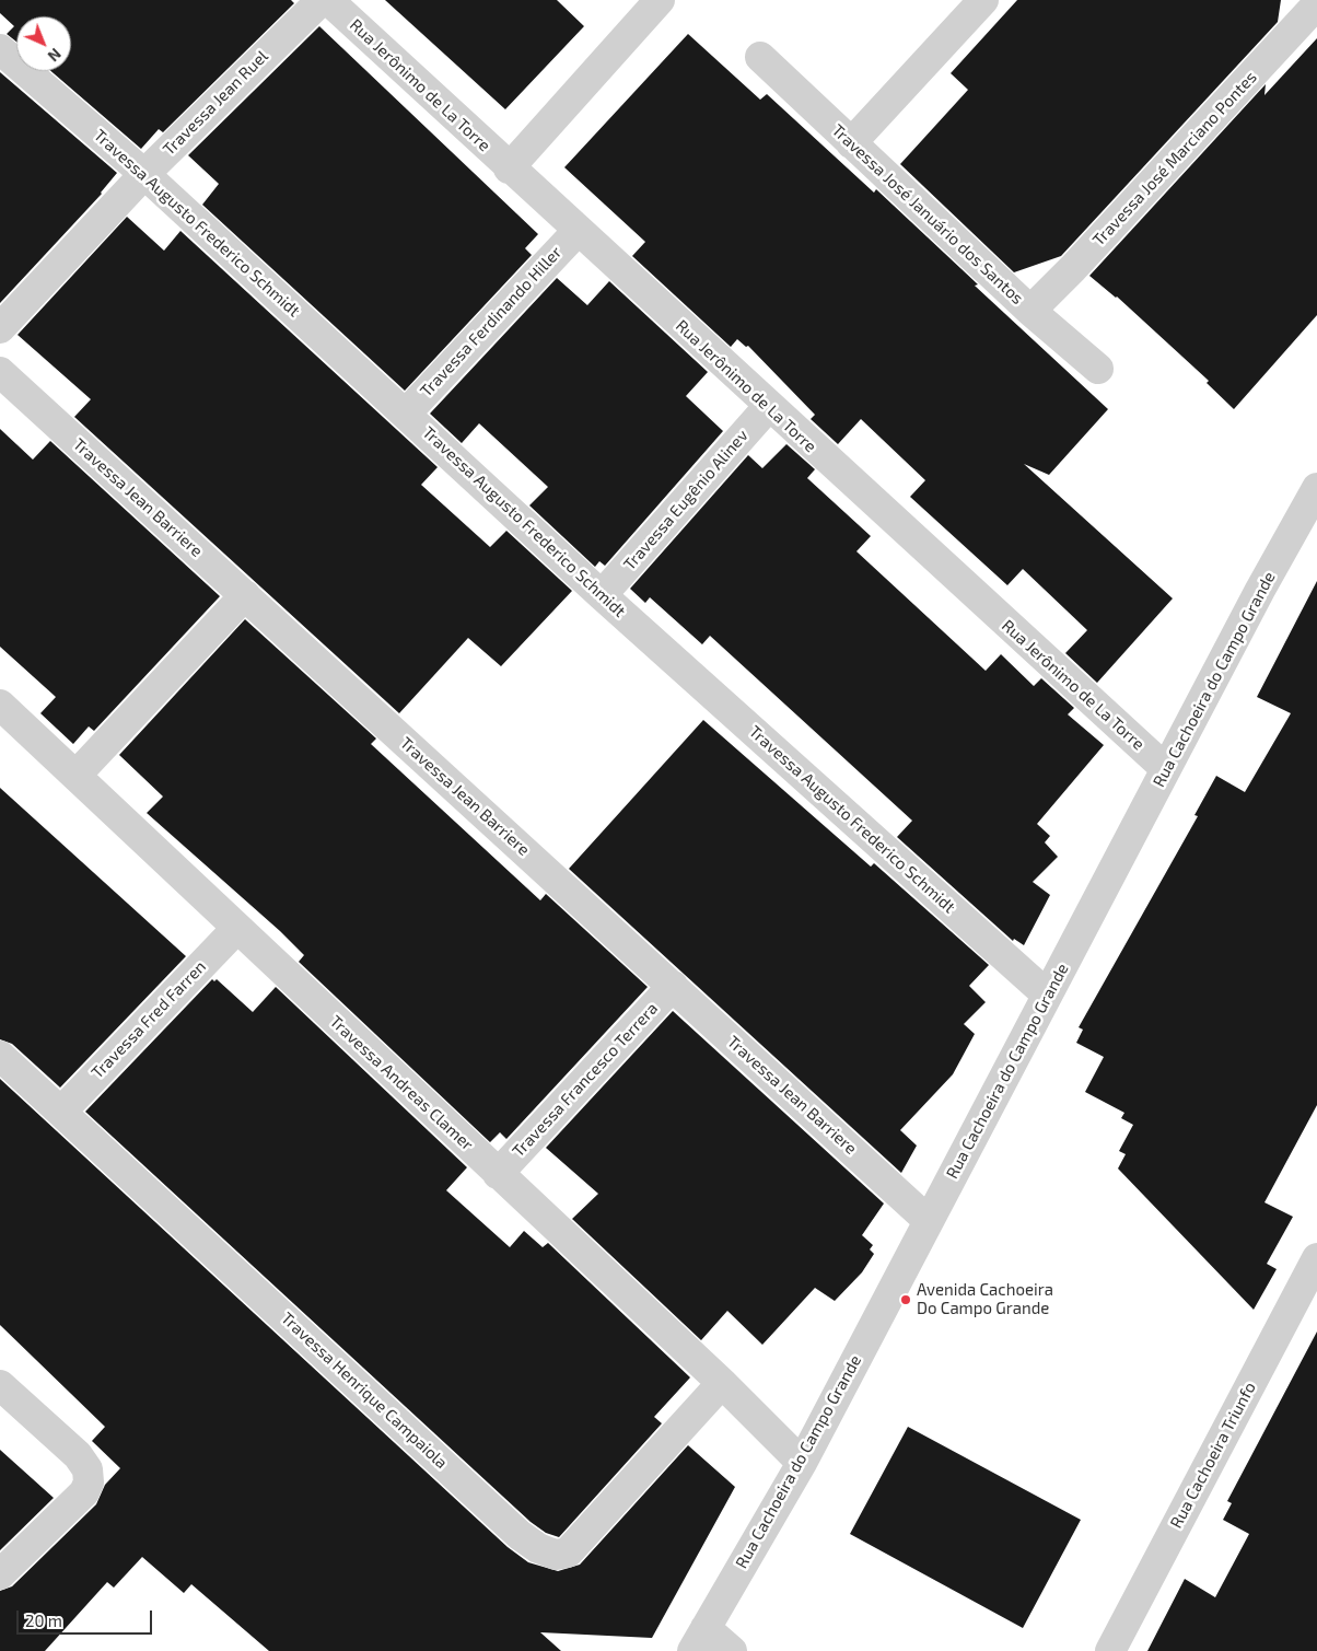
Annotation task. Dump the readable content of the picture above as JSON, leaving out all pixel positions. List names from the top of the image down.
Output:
{
  "streets": {
    "street": [
      "Rua Jerônimo de La Torre",
      "Travessa Jean Ruel",
      "Travessa José Marciano Pontes",
      "Travessa José Januário dos Santos",
      "Travessa Augusto Frederico Schmidt",
      "Travessa Ferdinando Hiller",
      "Travessa Jean Barriere",
      "Travessa Eugênio Alinev",
      "Rua Cachoeira do Campo Grande",
      "Travessa Fred Farren",
      "Travessa Francesco Terrera",
      "Travessa Andreas Clamer",
      "Travessa Henrique Campaiola",
      "Rua Cachoeira Triunfo"
    ]
  },
  "crossings": [
    ["Rua Jerônimo de La Torre", "Travessa Ferdinando Hiller"],
    ["Rua Jerônimo de La Torre", "Travessa Eugênio Alinev"],
    ["Rua Jerônimo de La Torre", "Rua Cachoeira do Campo Grande"],
    ["Travessa Jean Ruel", "Travessa Augusto Frederico Schmidt"],
    ["Travessa José Marciano Pontes", "Travessa José Januário dos Santos"],
    ["Travessa Augusto Frederico Schmidt", "Travessa Ferdinando Hiller"],
    ["Travessa Augusto Frederico Schmidt", "Travessa Eugênio Alinev"],
    ["Travessa Augusto Frederico Schmidt", "Rua Cachoeira do Campo Grande"],
    ["Travessa Jean Barriere", "Rua Cachoeira do Campo Grande"],
    ["Travessa Jean Barriere", "Travessa Francesco Terrera"],
    ["Rua Cachoeira do Campo Grande", "Travessa Andreas Clamer"],
    ["Travessa Fred Farren", "Travessa Andreas Clamer"],
    ["Travessa Fred Farren", "Travessa Henrique Campaiola"],
    ["Travessa Francesco Terrera", "Travessa Andreas Clamer"],
    ["Travessa Andreas Clamer", "Travessa Henrique Campaiola"]
  ],
  "places": ["Avenida Cachoeira Do Campo Grande"],
  "scale_bar": "20 m",
  "north": "bottom right"
}
